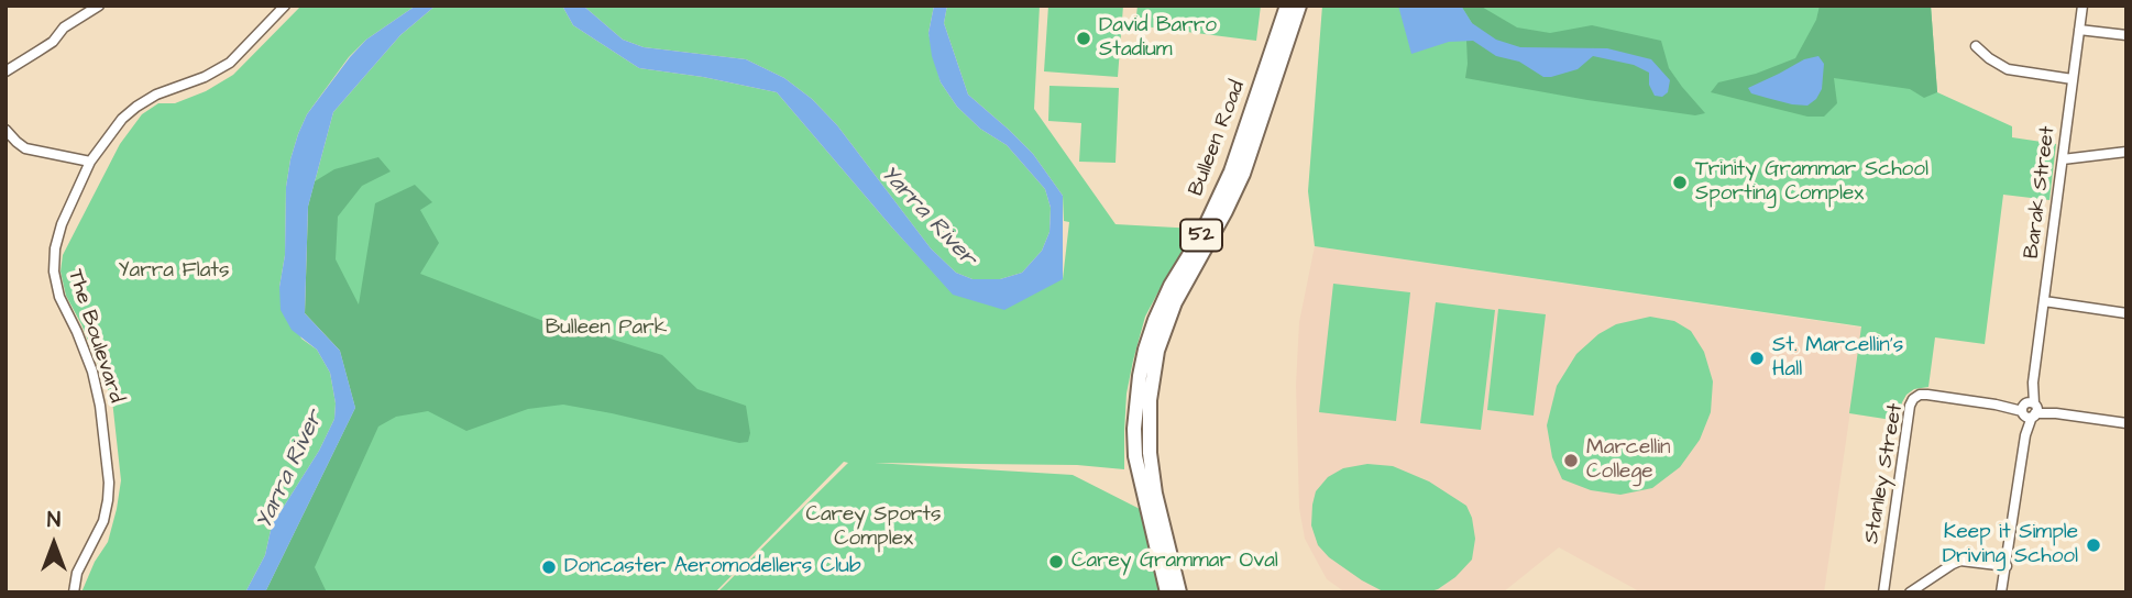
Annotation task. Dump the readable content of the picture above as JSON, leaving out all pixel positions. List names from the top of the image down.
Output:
{
  "streets": {
    "highway": ["Bulleen Road", "52"],
    "street": ["Barak Street", "The Boulevard", "Stanley Street"]
  },
  "crossings": [
    ["Barak Street", "Stanley Street"]
  ],
  "water": ["Yarra River"],
  "parks": ["Yarra Flats", "Bulleen Park", "Carey Sports Complex"],
  "places": [
    "David Barro Stadium",
    "Trinity Grammar School Sporting Complex",
    "St. Marcellin's Hall",
    "Marcellin College",
    "Keep it Simple Driving School",
    "Carey Grammar Oval",
    "Doncaster Aeromodellers Club"
  ],
  "north": "top"
}
